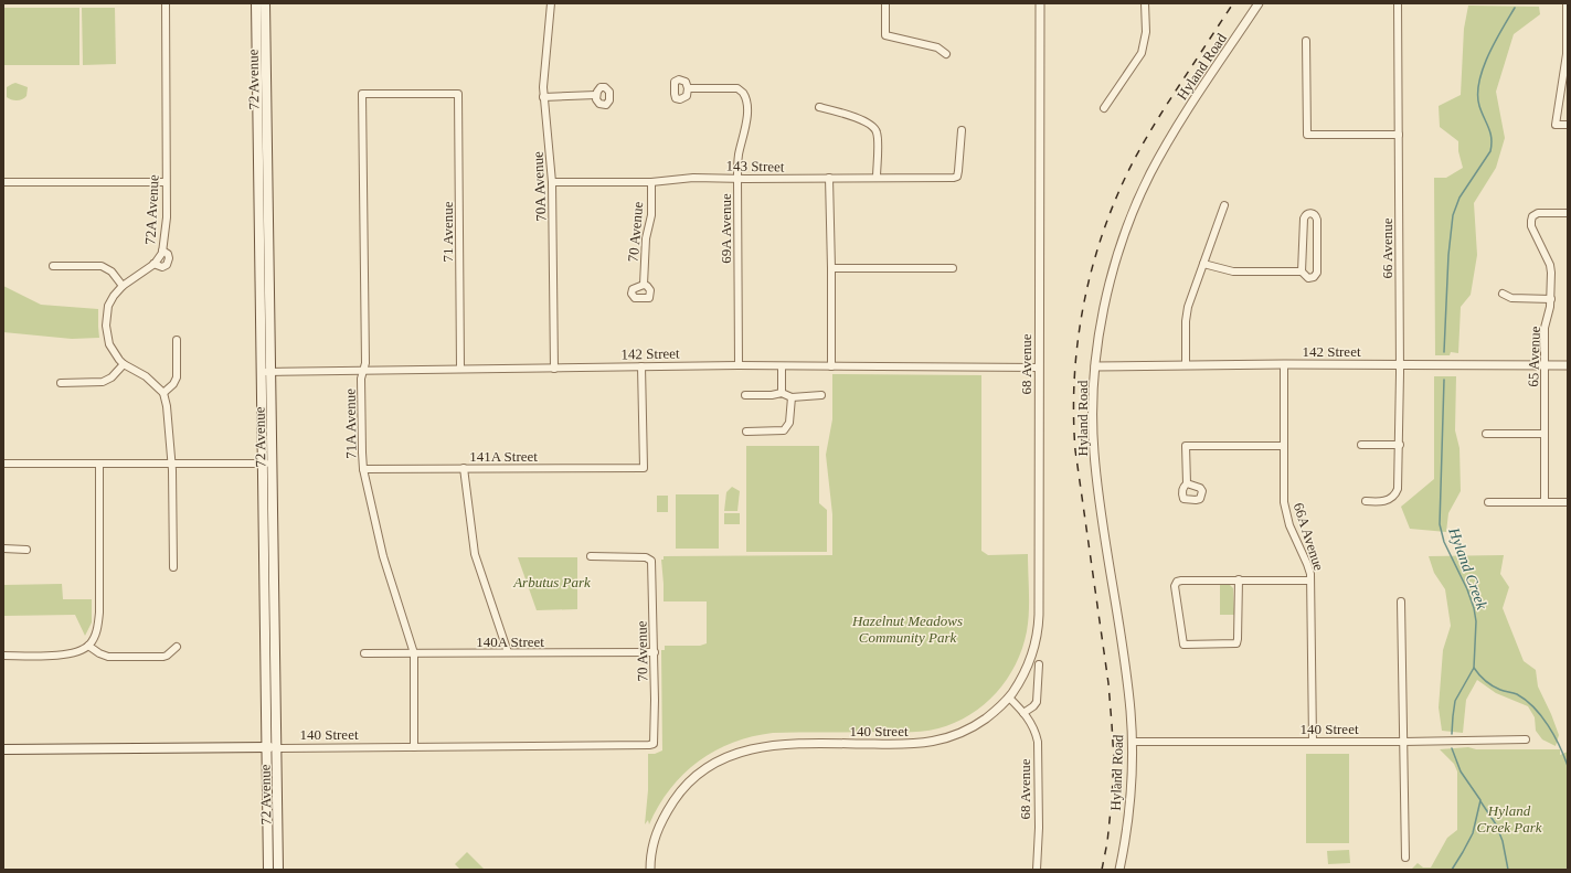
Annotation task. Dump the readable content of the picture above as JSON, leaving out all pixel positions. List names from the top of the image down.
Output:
{
  "streets": {
    "main road": ["72 Avenue", "140 Street"],
    "street": [
      "Hyland Road",
      "143 Street",
      "70A Avenue",
      "72A Avenue",
      "69A Avenue",
      "71 Avenue",
      "70 Avenue",
      "66 Avenue",
      "142 Street",
      "65 Avenue",
      "68 Avenue",
      "71A Avenue",
      "141A Street",
      "66A Avenue",
      "140A Street"
    ]
  },
  "crossings": [
    ["Hyland Road", "142 Street"],
    ["Hyland Road", "140 Street"],
    ["72 Avenue", "142 Street"],
    ["72 Avenue", "140 Street"],
    ["143 Street", "70A Avenue"],
    ["143 Street", "69A Avenue"],
    ["143 Street", "70 Avenue"],
    ["70A Avenue", "142 Street"],
    ["69A Avenue", "142 Street"],
    ["71 Avenue", "142 Street"],
    ["71 Avenue", "71A Avenue"],
    ["70 Avenue", "140A Street"],
    ["70 Avenue", "140 Street"],
    ["66 Avenue", "142 Street"],
    ["142 Street", "65 Avenue"],
    ["142 Street", "68 Avenue"],
    ["142 Street", "71A Avenue"],
    ["142 Street", "141A Street"],
    ["142 Street", "66A Avenue"],
    ["68 Avenue", "140 Street"],
    ["71A Avenue", "141A Street"],
    ["71A Avenue", "140A Street"],
    ["71A Avenue", "140 Street"],
    ["66A Avenue", "140 Street"]
  ],
  "water": ["Hyland Creek"],
  "parks": ["Arbutus Park", "Hazelnut Meadows Community Park", "Hyland Creek Park"]
}
